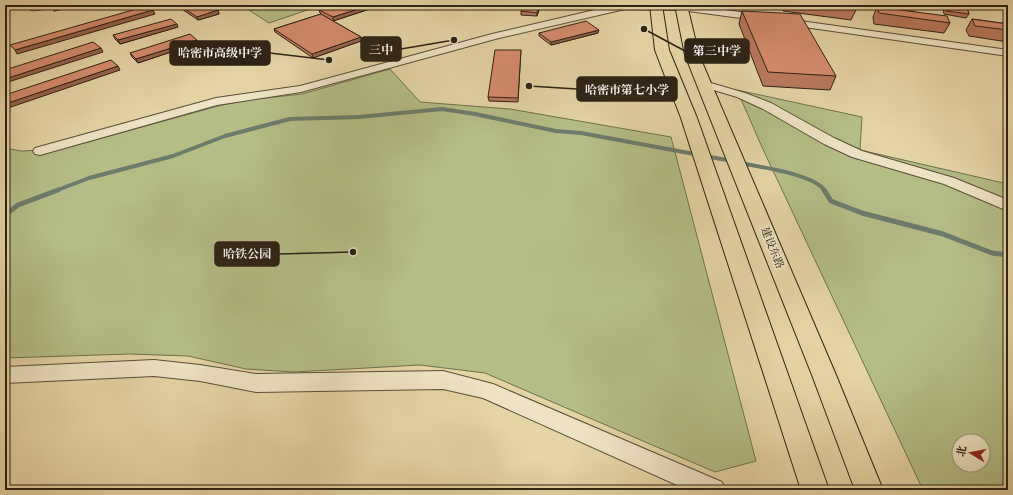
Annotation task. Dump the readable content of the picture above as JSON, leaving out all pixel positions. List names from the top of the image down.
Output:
{
  "streets": {
    "main road": ["建设东路"]
  },
  "places": [
    "第三中学",
    "三中",
    "哈密市高级中学",
    "哈密市第七小学",
    "哈铁公园"
  ],
  "north": "left"
}
